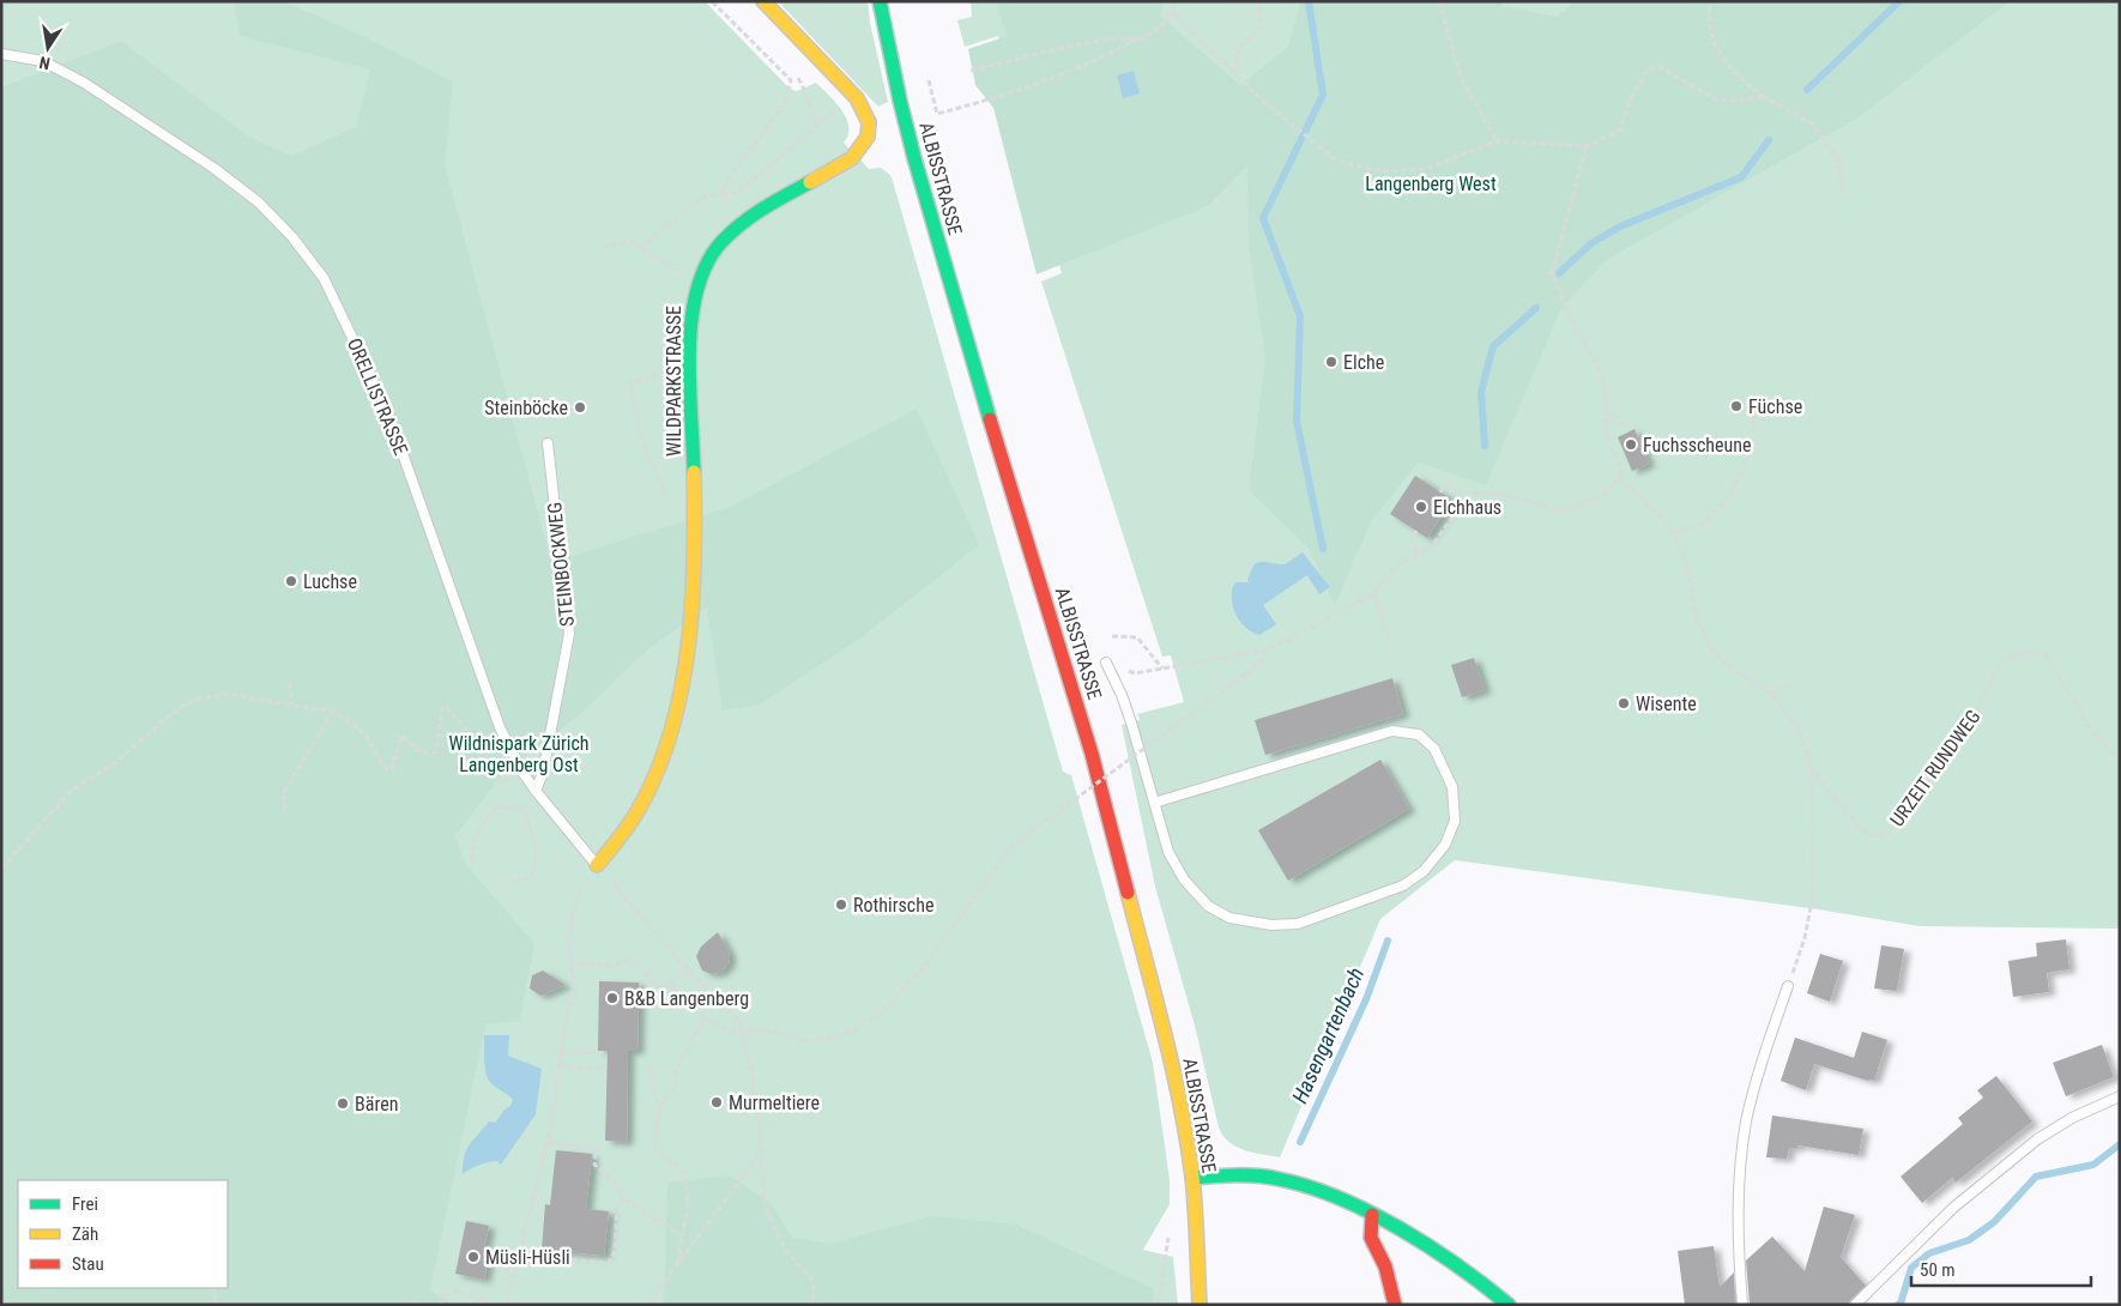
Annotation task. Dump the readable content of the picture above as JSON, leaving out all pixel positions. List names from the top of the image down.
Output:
{
  "streets": {
    "street": ["ALBISSTRASSE", "WILDPARKSTRASSE"],
    "lane": ["ORELLISTRASSE", "STEINBOCKWEG"],
    "path": ["URZEIT RUNDWEG"]
  },
  "crossings": [
    ["WILDPARKSTRASSE", "ORELLISTRASSE"],
    ["ORELLISTRASSE", "STEINBOCKWEG"]
  ],
  "water": ["Hasengartenbach"],
  "parks": ["Langenberg West", "Wildnispark Zürich Langenberg Ost"],
  "places": [
    "Elche",
    "Füchse",
    "Steinböcke",
    "Fuchsscheune",
    "Elchhaus",
    "Luchse",
    "Wisente",
    "Rothirsche",
    "B&B Langenberg",
    "Murmeltiere",
    "Bären",
    "Müsli-Hüsli"
  ],
  "legend": ["Frei", "Zäh", "Stau"],
  "scale_bar": "50 m",
  "north": "bottom"
}
